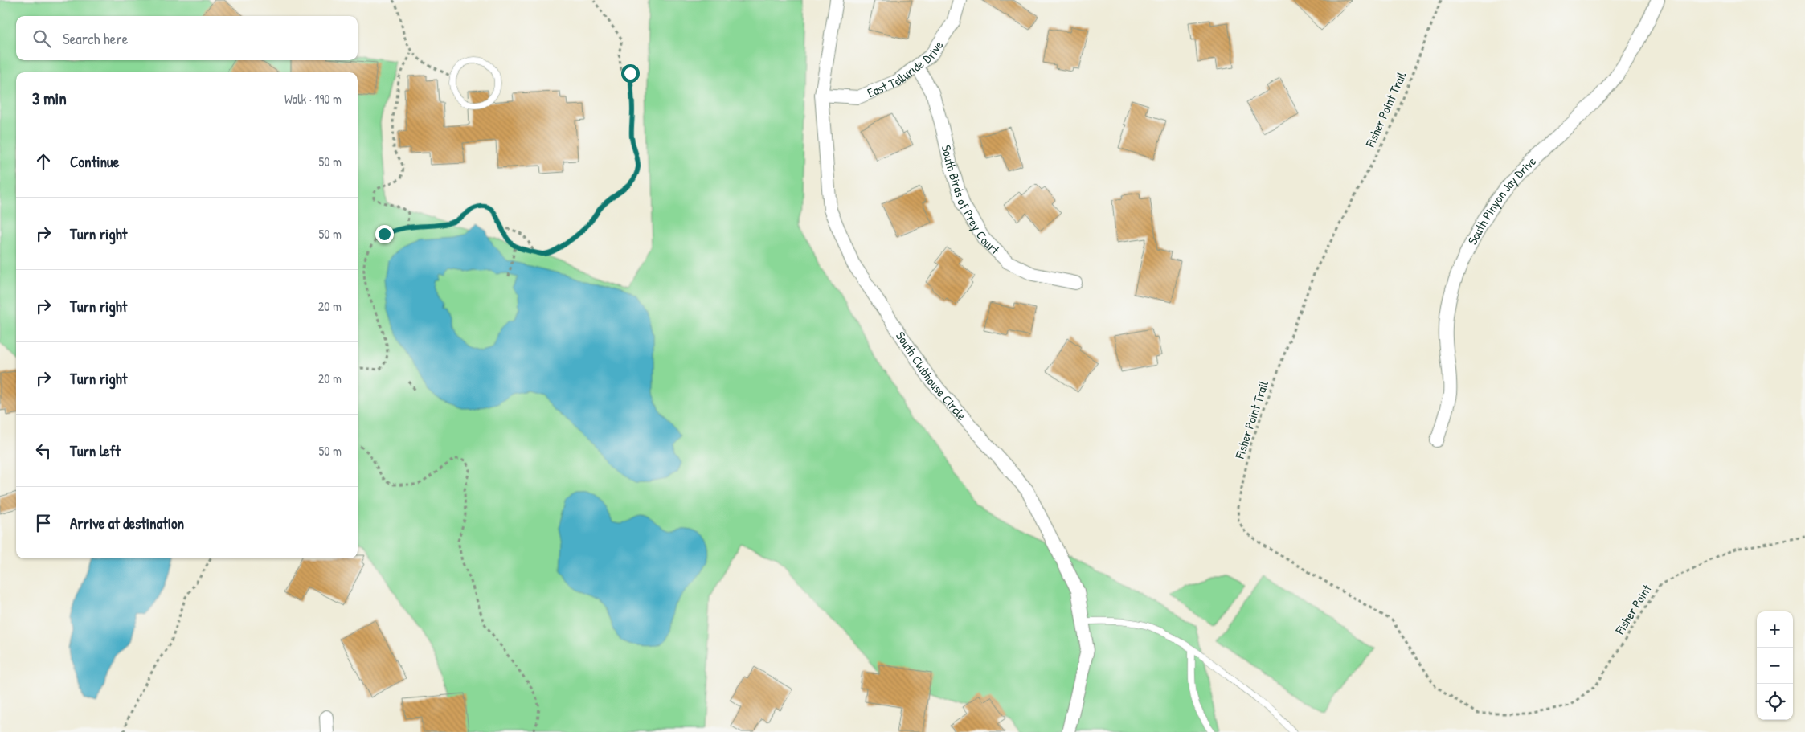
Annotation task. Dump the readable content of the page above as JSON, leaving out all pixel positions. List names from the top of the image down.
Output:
{
  "streets": {
    "street": [
      "East Telluride Drive",
      "South Birds of Prey Court",
      "South Pinyon Jay Drive",
      "South Clubhouse Circle"
    ],
    "path": ["Fisher Point Trail", "Fisher Point"]
  },
  "crossings": [
    ["East Telluride Drive", "South Birds of Prey Court"],
    ["East Telluride Drive", "South Clubhouse Circle"],
    ["Fisher Point Trail", "Fisher Point"]
  ],
  "page": {
    "search": "Search here",
    "heading": ["3 min", "Walk · 190 m"],
    "list": [
      ["Continue", "50 m"],
      ["Turn right", "50 m"],
      ["Turn right", "20 m"],
      ["Turn right", "20 m"],
      ["Turn left", "50 m"],
      "Arrive at destination"
    ],
    "map_buttons": ["+", "−"]
  }
}
